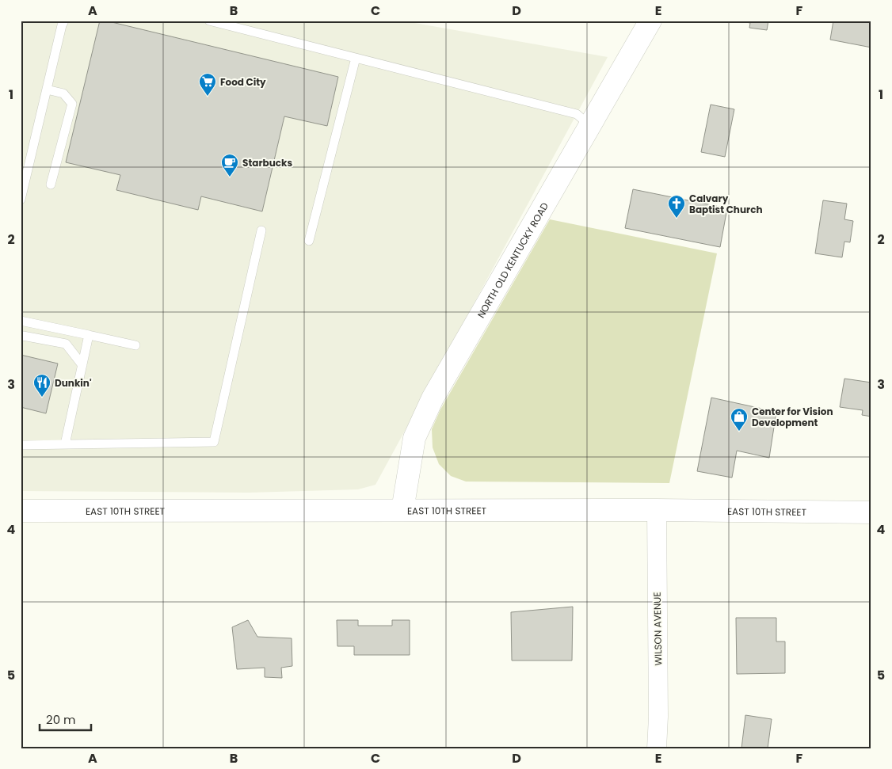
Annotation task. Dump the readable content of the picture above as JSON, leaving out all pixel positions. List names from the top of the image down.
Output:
{
  "streets": {
    "main road": ["NORTH OLD KENTUCKY ROAD", "EAST 10TH STREET"],
    "street": ["WILSON AVENUE"]
  },
  "crossings": [
    ["NORTH OLD KENTUCKY ROAD", "EAST 10TH STREET"],
    ["EAST 10TH STREET", "WILSON AVENUE"]
  ],
  "places": {
    "supermarket": ["Food City"],
    "cafe": ["Starbucks"],
    "church": ["Calvary Baptist Church"],
    "restaurant": ["Dunkin'"],
    "shop": ["Center for Vision Development"]
  },
  "scale_bar": "20 m",
  "grid": {
    "columns": [
      "A",
      "B",
      "C",
      "D",
      "E",
      "F"
    ],
    "rows": [
      "1",
      "2",
      "3",
      "4",
      "5"
    ]
  }
}
